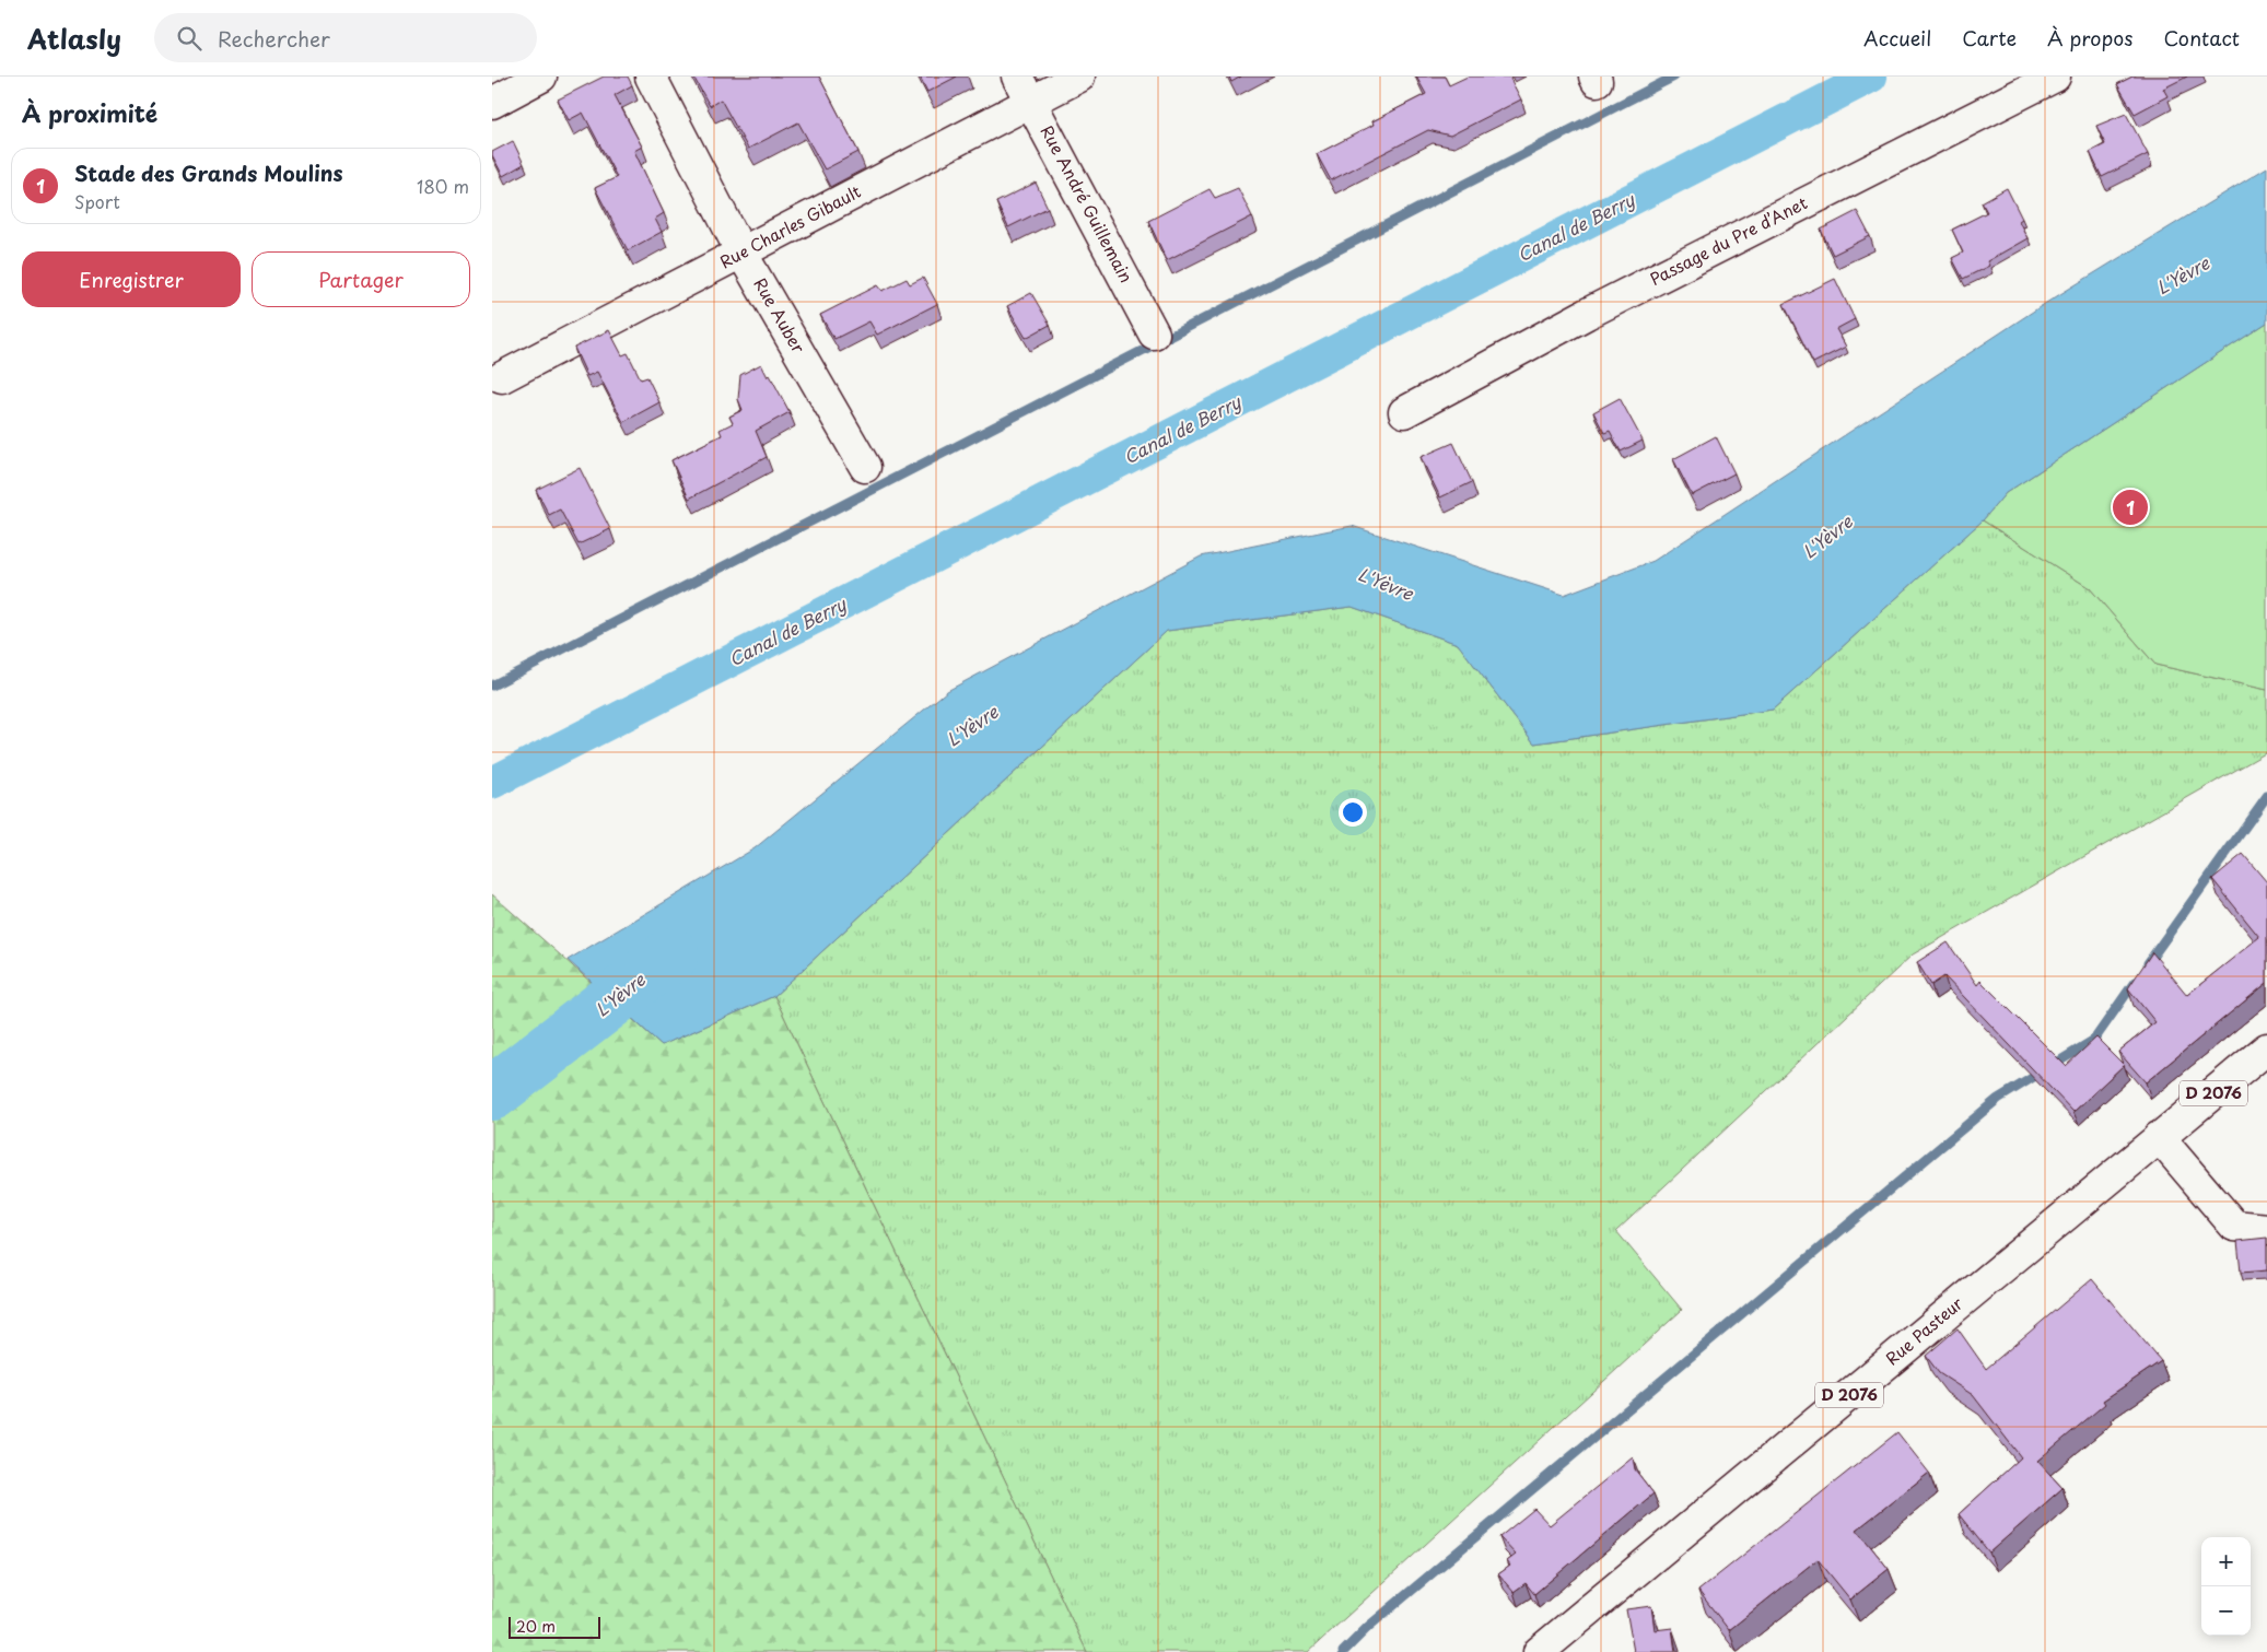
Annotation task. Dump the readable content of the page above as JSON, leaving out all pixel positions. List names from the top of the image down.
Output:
{
  "streets": {
    "street": [
      "Rue André Guillemain",
      "Rue Charles Gibault",
      "Passage du Pre d’Anet",
      "Rue Auber",
      "D 2076",
      "Rue Pasteur"
    ]
  },
  "crossings": [
    ["Rue André Guillemain", "Rue Charles Gibault"],
    ["Rue Charles Gibault", "Rue Auber"],
    ["D 2076", "Rue Pasteur"]
  ],
  "water": ["Canal de Berry", "L'Yèvre"],
  "scale_bar": "20 m",
  "page": {
    "header": "Atlasly",
    "search": "Rechercher",
    "nav": [
      "Accueil",
      "Carte",
      "À propos",
      "Contact"
    ],
    "heading": "À proximité",
    "list": [
      {
        "mark": "1",
        "name": "Stade des Grands Moulins",
        "note": "Sport",
        "value": "180 m"
      }
    ],
    "buttons": ["Enregistrer", "Partager"],
    "pins": "1",
    "map_buttons": ["+", "−"],
    "scale": "20 m"
  }
}
